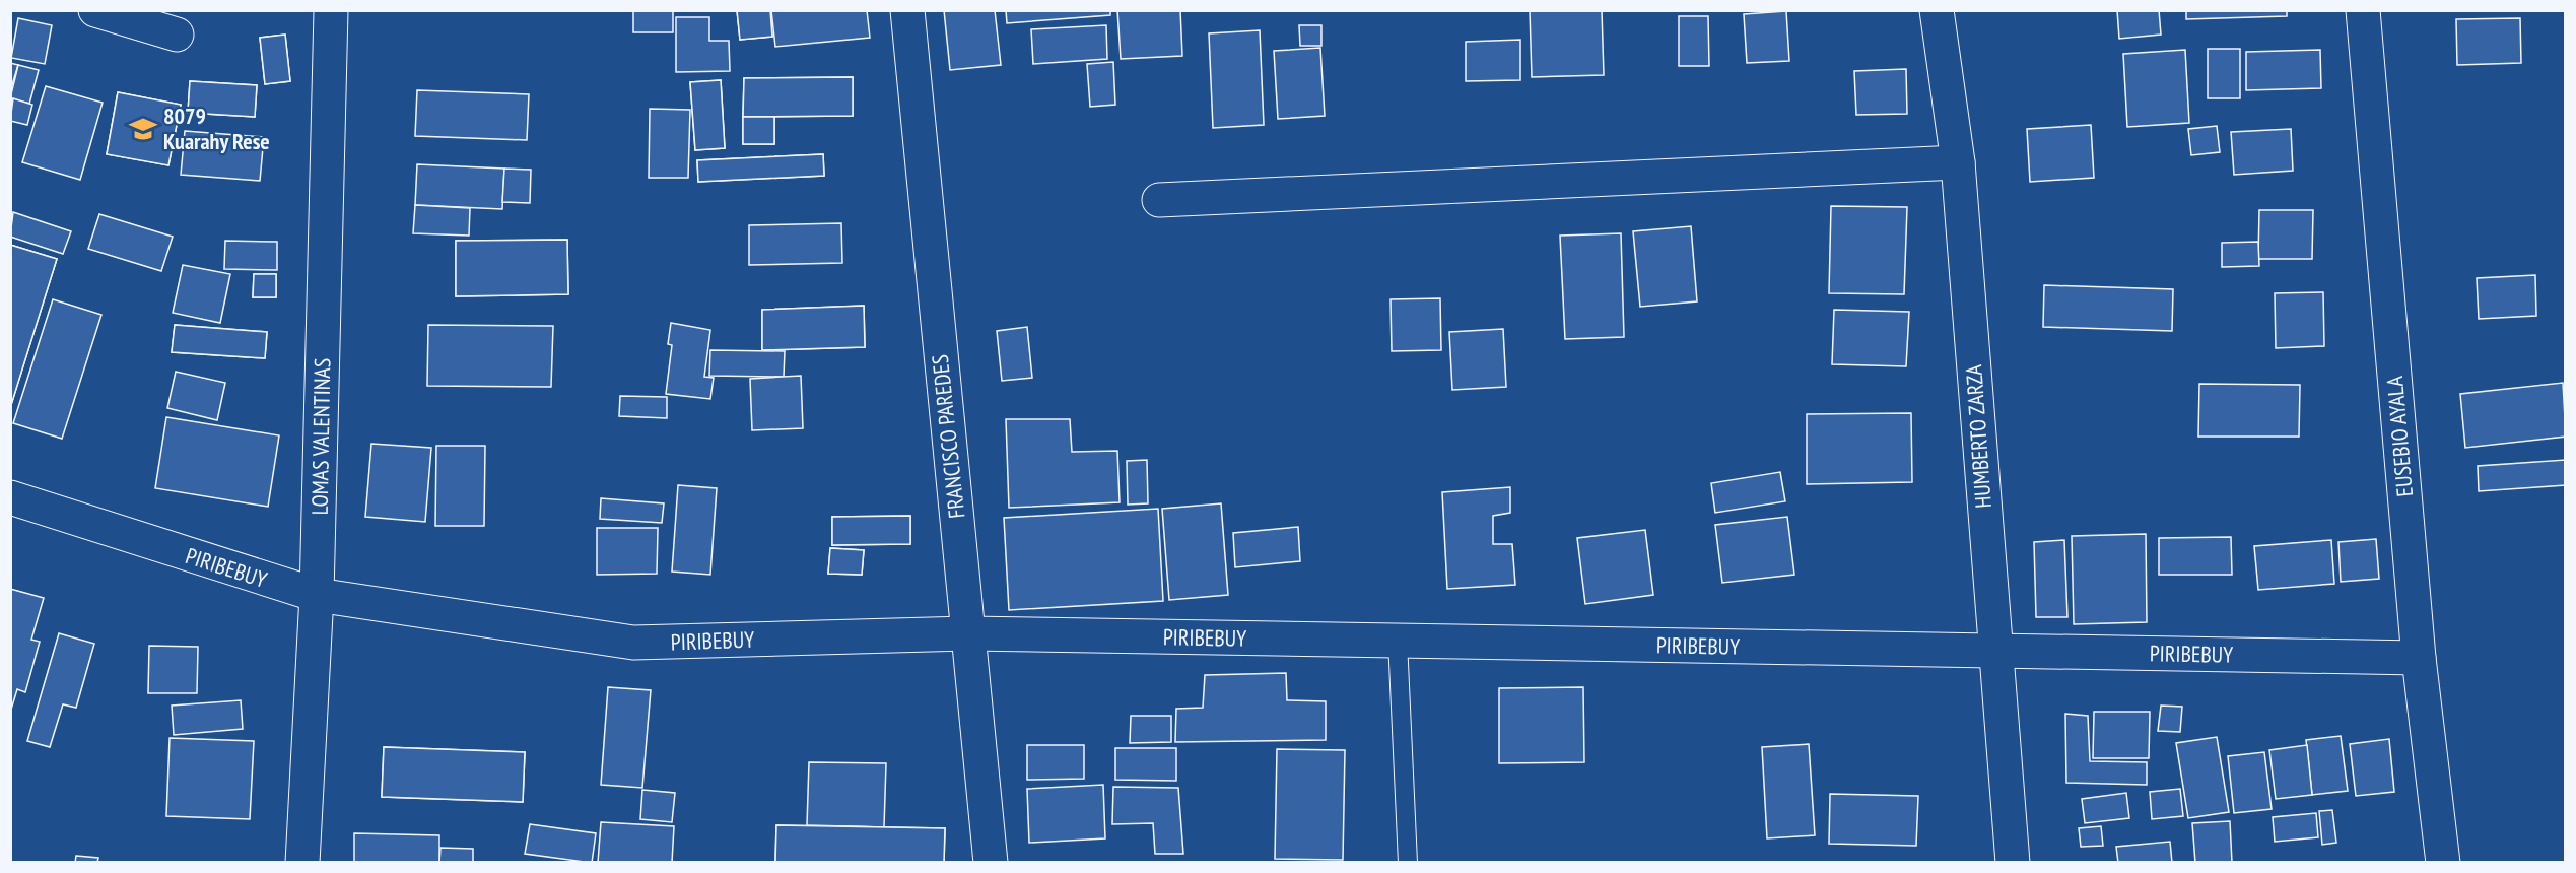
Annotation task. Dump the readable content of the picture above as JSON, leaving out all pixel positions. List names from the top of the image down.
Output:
{
  "streets": {
    "street": [
      "LOMAS VALENTINAS",
      "FRANCISCO PAREDES",
      "HUMBERTO ZARZA",
      "EUSEBIO AYALA",
      "PIRIBEBUY"
    ]
  },
  "crossings": [
    ["LOMAS VALENTINAS", "PIRIBEBUY"],
    ["FRANCISCO PAREDES", "PIRIBEBUY"],
    ["HUMBERTO ZARZA", "PIRIBEBUY"],
    ["EUSEBIO AYALA", "PIRIBEBUY"]
  ],
  "places": {
    "school or university": ["8079 Kuarahy Rese"]
  }
}
